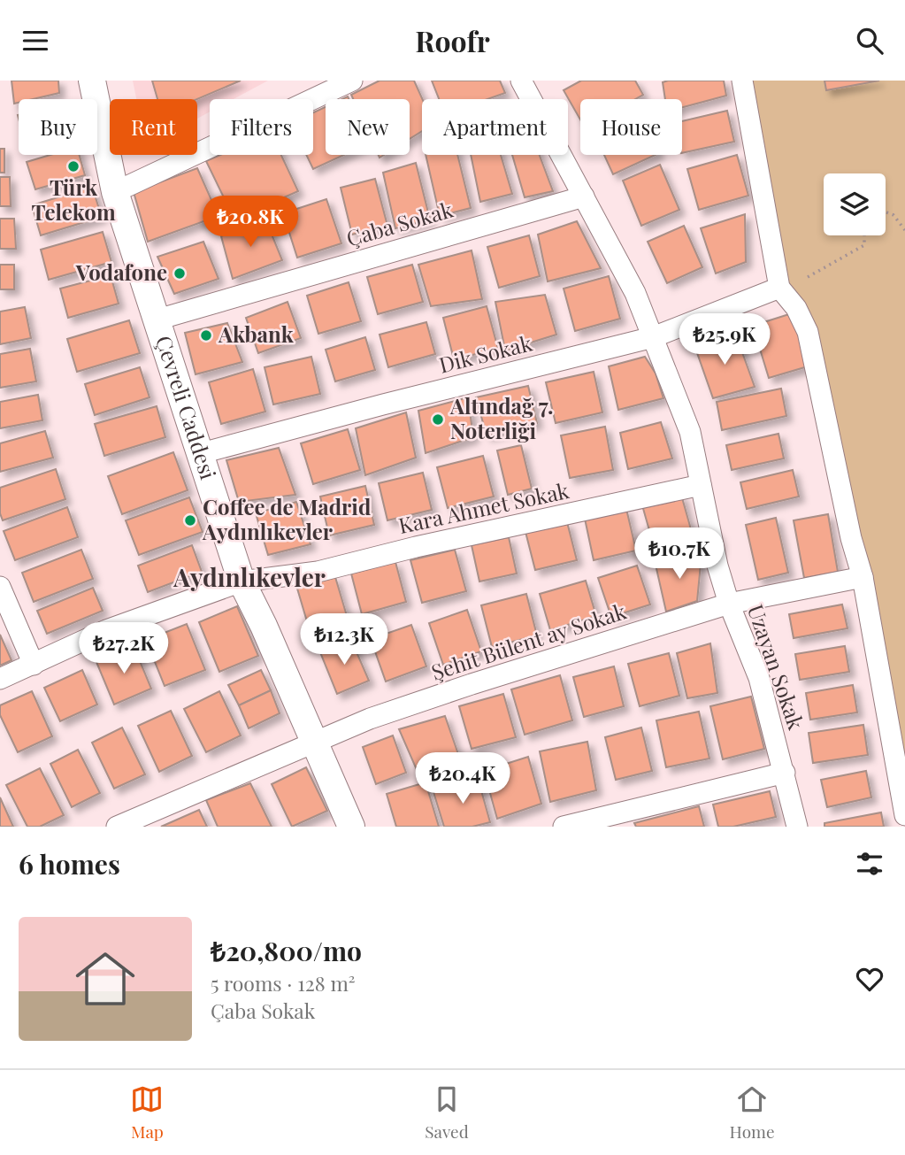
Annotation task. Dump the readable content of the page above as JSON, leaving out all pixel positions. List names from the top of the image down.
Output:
{
  "streets": {
    "main road": ["Çevreli Caddesi"],
    "street": [
      "Çaba Sokak",
      "Dik Sokak",
      "Kara Ahmet Sokak",
      "Şehit Bülent ay Sokak",
      "Uzayan Sokak"
    ]
  },
  "crossings": [
    ["Çaba Sokak", "Çevreli Caddesi"],
    ["Çaba Sokak", "Uzayan Sokak"],
    ["Dik Sokak", "Çevreli Caddesi"],
    ["Dik Sokak", "Uzayan Sokak"],
    ["Çevreli Caddesi", "Kara Ahmet Sokak"],
    ["Çevreli Caddesi", "Şehit Bülent ay Sokak"],
    ["Kara Ahmet Sokak", "Uzayan Sokak"],
    ["Şehit Bülent ay Sokak", "Uzayan Sokak"]
  ],
  "districts": ["Aydınlıkevler"],
  "places": [
    "Türk Telekom",
    "Vodafone",
    "Akbank",
    "Altındağ 7. Noterliği",
    "Coffee de Madrid Aydınlıkevler"
  ],
  "page": {
    "header": "Roofr",
    "chip": [
      "Buy",
      "Rent",
      "Filters",
      "New",
      "Apartment",
      "House"
    ],
    "price": [
      "₺20.8K",
      "₺25.9K",
      "₺10.7K",
      "₺12.3K",
      "₺27.2K",
      "₺20.4K"
    ],
    "heading": "6 homes",
    "list": [
      {
        "name": "₺20,800/mo",
        "note": "5 rooms · 128 m² · Çaba Sokak"
      }
    ],
    "tabs": ["Map", "Saved", "Home"]
  }
}
